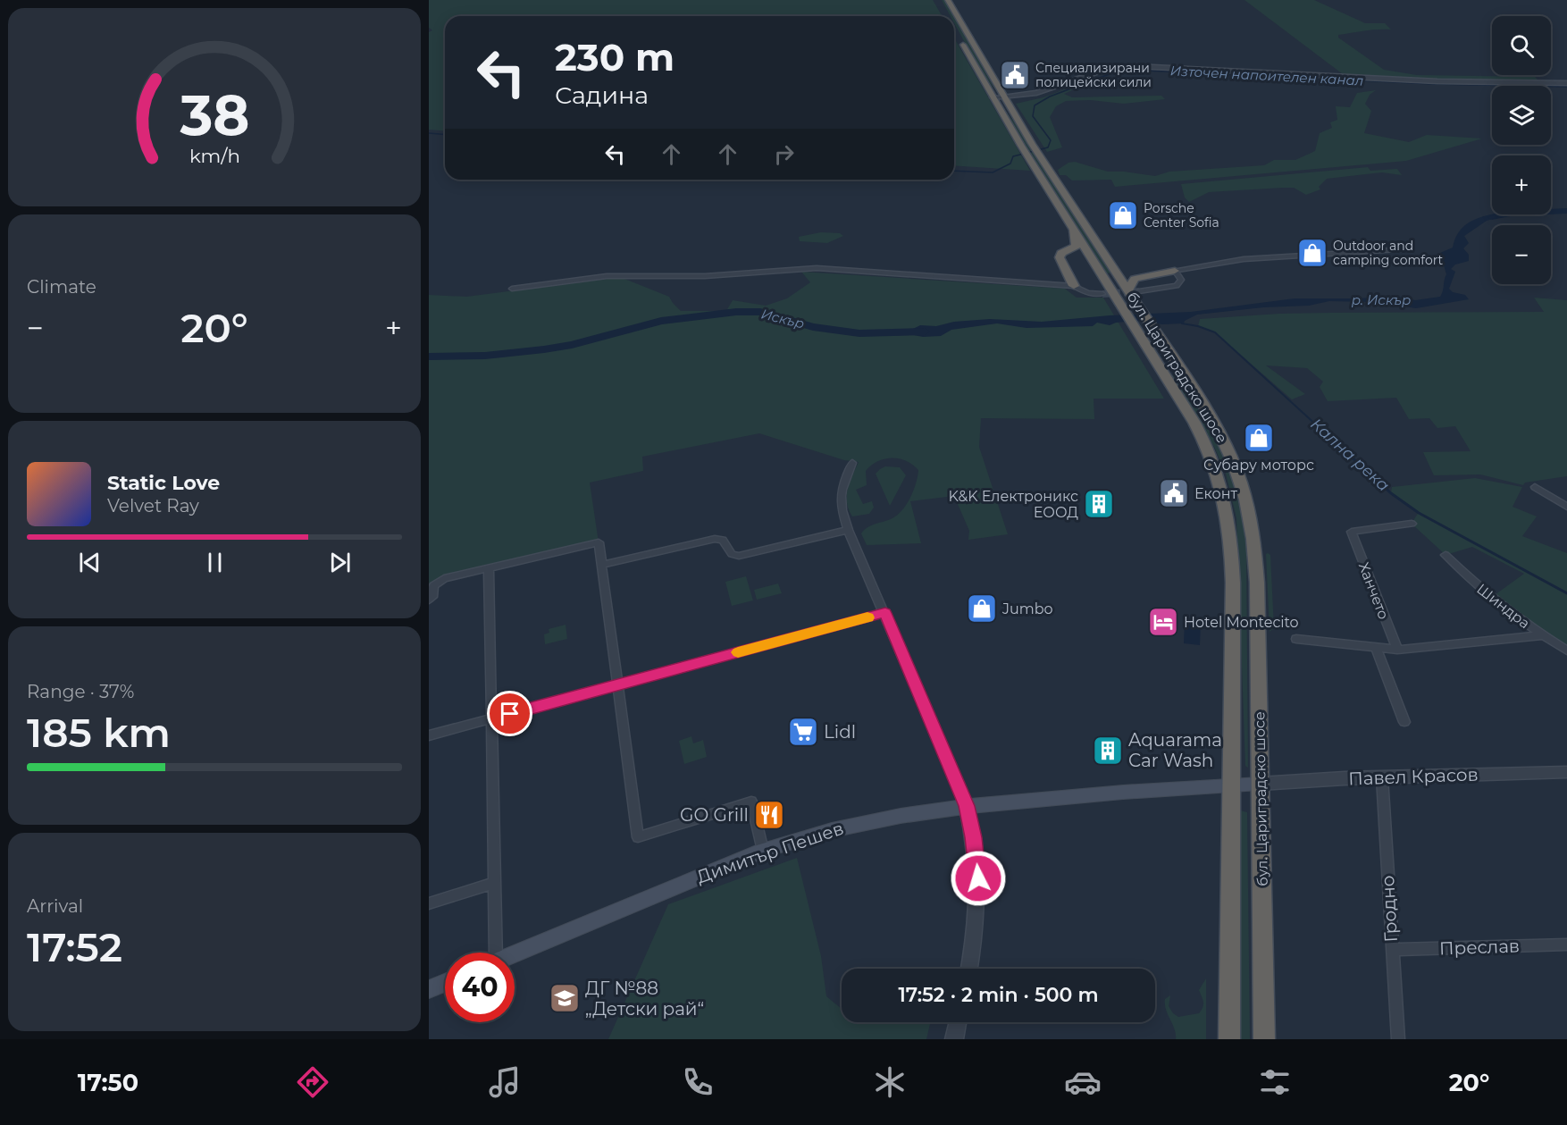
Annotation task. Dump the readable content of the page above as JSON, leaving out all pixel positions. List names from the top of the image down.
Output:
{
  "streets": {
    "highway": ["бул. Цариградско шосе"],
    "main road": ["Димитър Пешев"],
    "street": [
      "Ханчето",
      "Шиндра",
      "Павел Красов",
      "Гродно",
      "Преслав"
    ]
  },
  "crossings": [
    ["бул. Цариградско шосе", "Павел Красов"],
    ["бул. Цариградско шосе", "Димитър Пешев"],
    ["Павел Красов", "Димитър Пешев"],
    ["Павел Красов", "Гродно"],
    ["Гродно", "Преслав"]
  ],
  "water": [
    "Източен напоителен канал",
    "р. Искър",
    "Искър",
    "Кална река"
  ],
  "places": {
    "public building": ["Специализирани полицейски сили", "Еконт"],
    "shop": [
      "Porsche Center Sofia",
      "Outdoor and camping comfort",
      "Субару моторс",
      "Jumbo"
    ],
    "building": ["K&K Електроникс ЕООД", "Aquarama Car Wash"],
    "hotel": ["Hotel Montecito"],
    "supermarket": ["Lidl"],
    "restaurant": ["GO Grill"],
    "school or university": ["ДГ №88 „Детски рай“"]
  },
  "page": {
    "map_buttons": ["+", "−"],
    "turn": ["230 m", "Садина"],
    "tile": [
      "Climate",
      ["Range · 37%", "185 km"],
      ["Arrival", "17:52"]
    ],
    "heat": ["−", "20°", "+"],
    "song": ["Static Love", "Velvet Ray"],
    "limit": "40",
    "trip": "17:52 · 2 min · 500 m",
    "tabs": ["17:50", "20°"],
    "gauge": ["38", "km/h"]
  }
}
